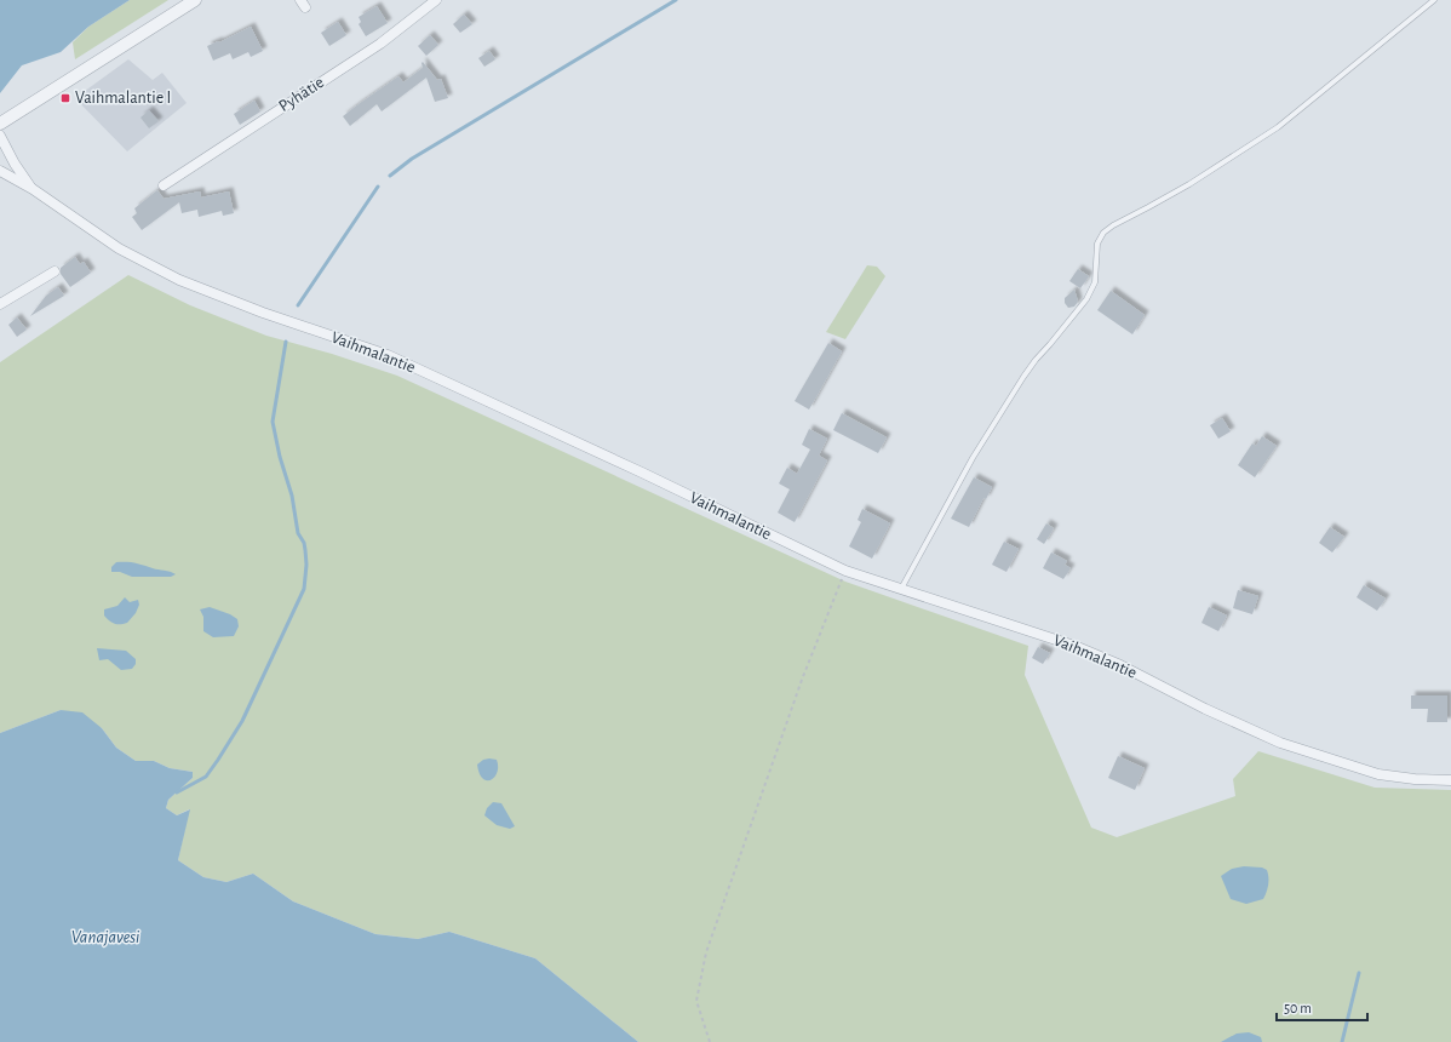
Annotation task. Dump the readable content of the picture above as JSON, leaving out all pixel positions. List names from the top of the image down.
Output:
{
  "streets": {
    "street": ["Pyhätie", "Vaihmalantie"]
  },
  "water": ["Vanajavesi"],
  "places": {
    "transit": ["Vaihmalantie I"]
  },
  "scale_bar": "50 m"
}
